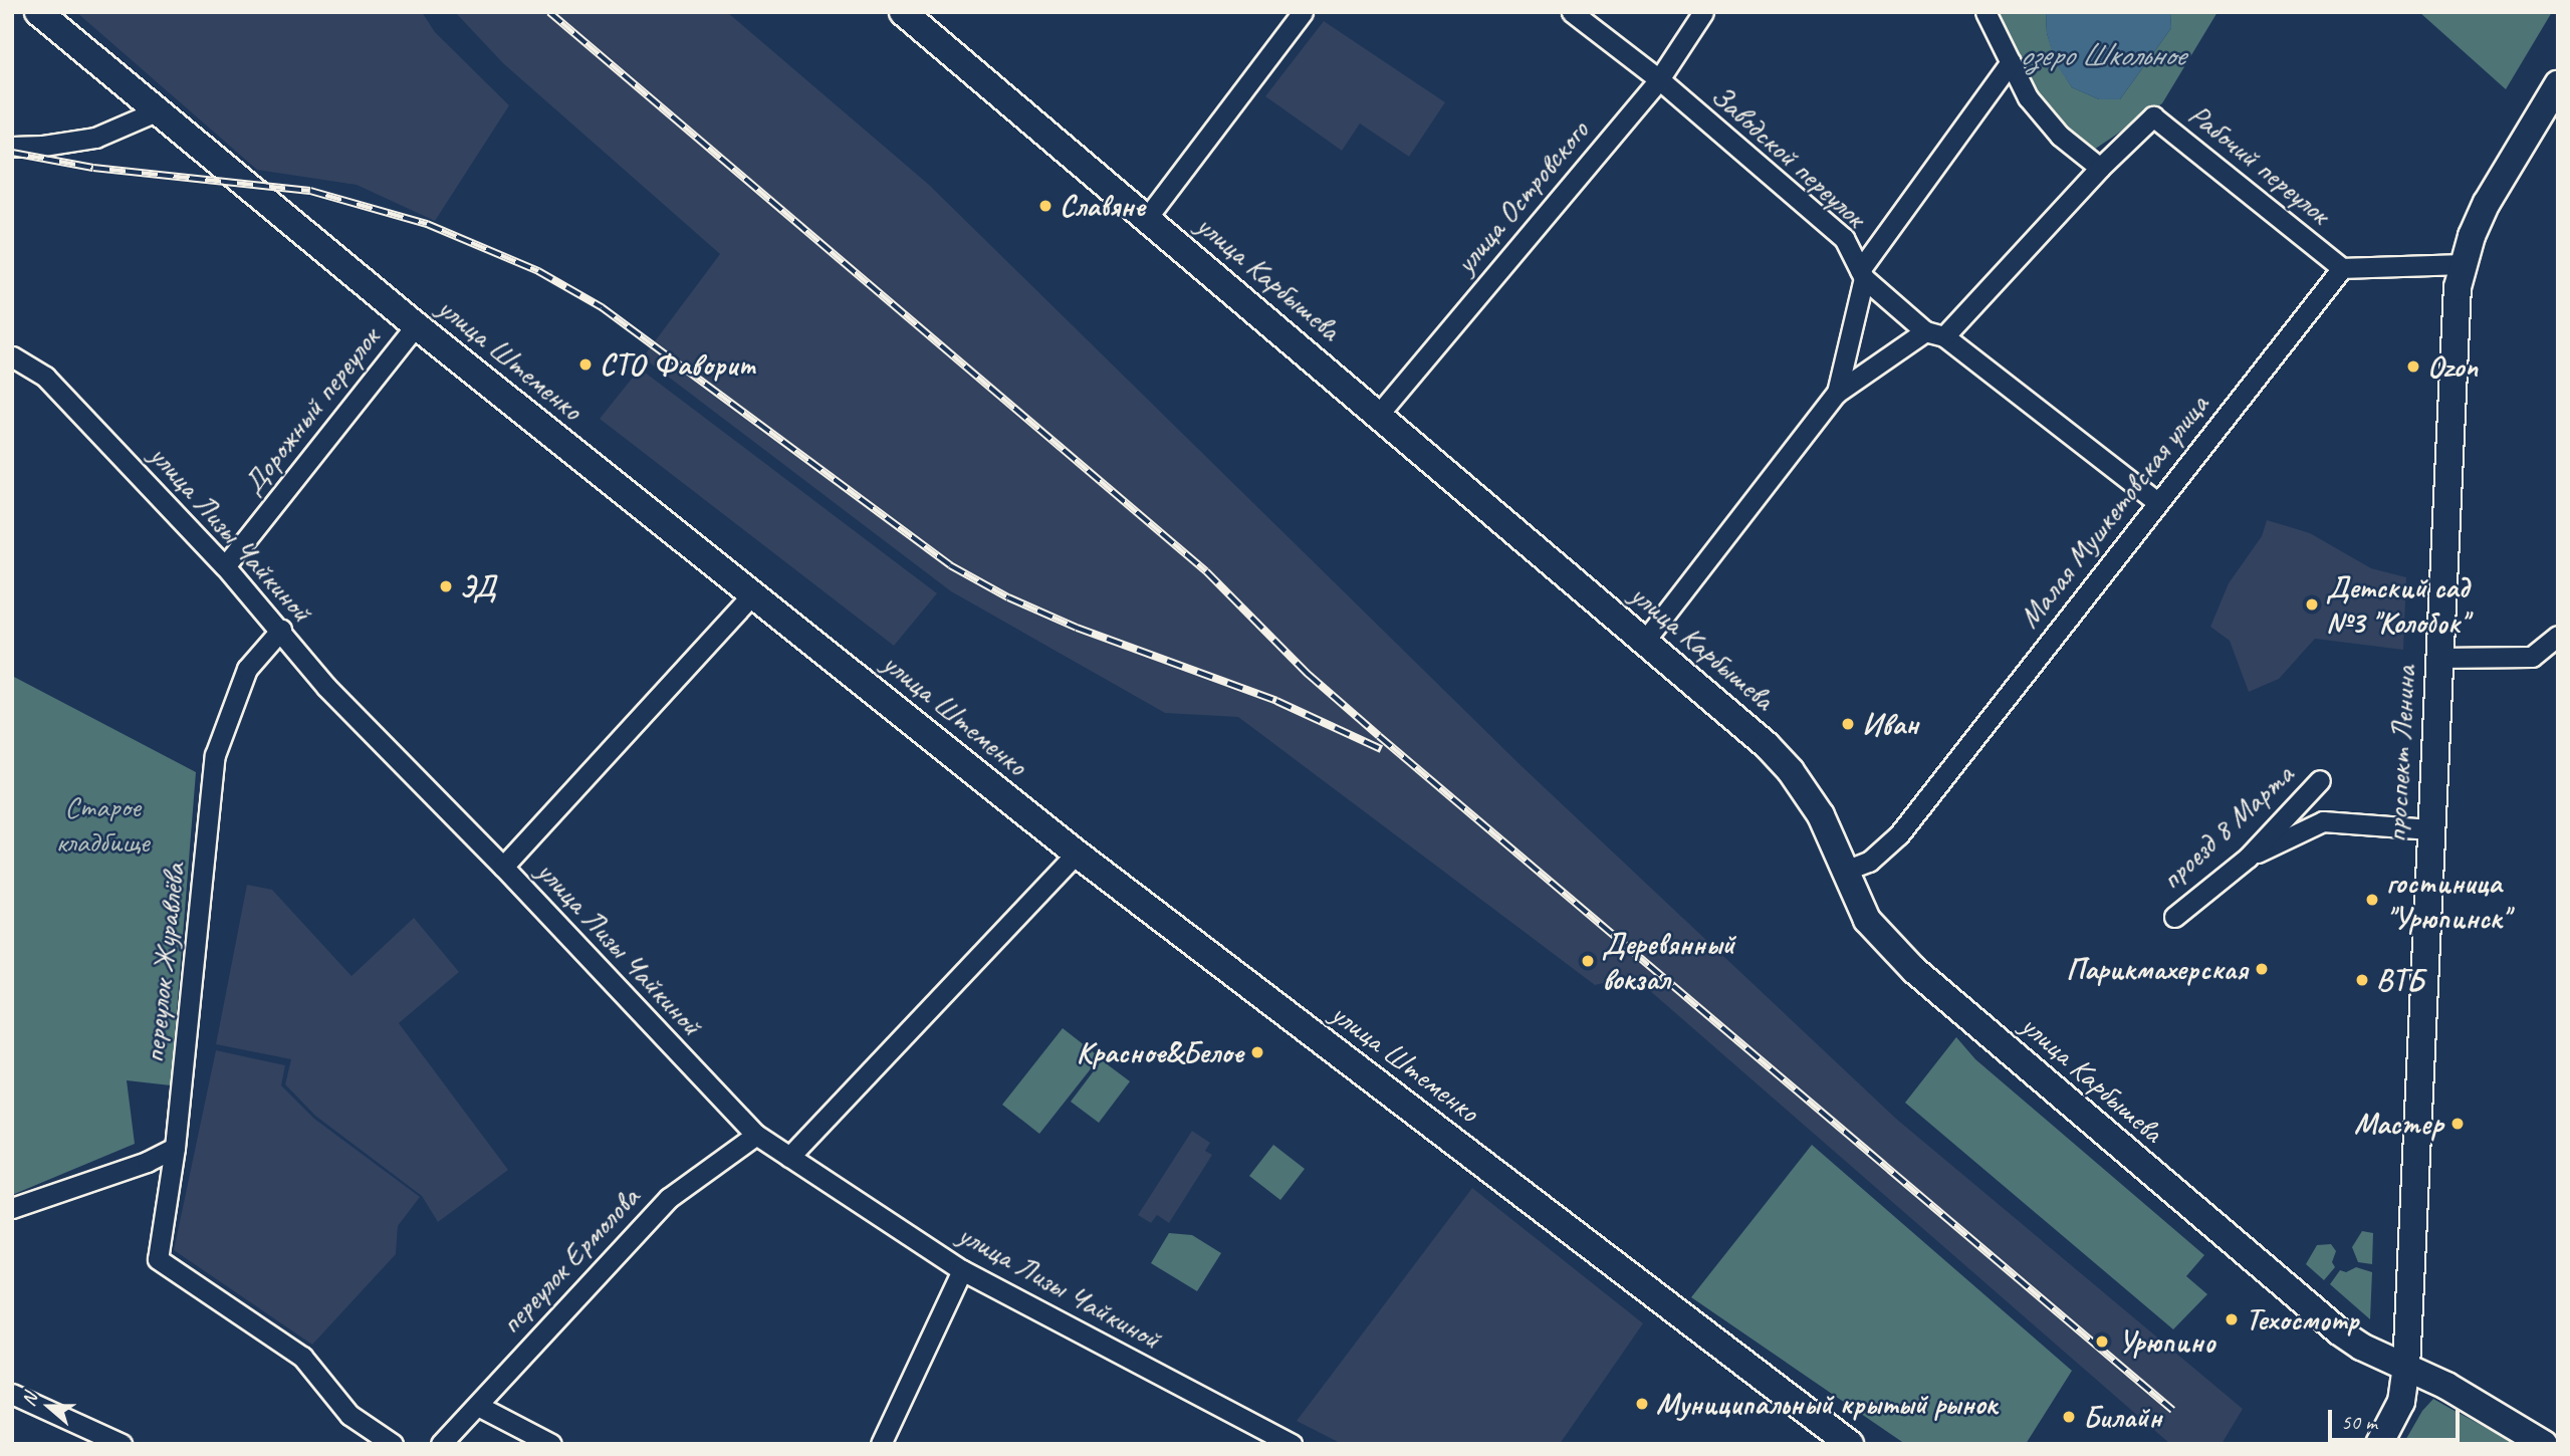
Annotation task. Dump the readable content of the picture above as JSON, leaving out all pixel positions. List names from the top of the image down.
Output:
{
  "streets": {
    "main road": ["улица Карбышева", "улица Штеменко", "проспект Ленина"],
    "street": [
      "Заводской переулок",
      "Рабочий переулок",
      "улица Островского",
      "Дорожный переулок",
      "Малая Мушкетовская улица",
      "улица Лизы Чайкиной",
      "проезд 8 Марта",
      "переулок Журавлёва",
      "переулок Ермолова"
    ]
  },
  "crossings": [
    ["Заводской переулок", "улица Островского"],
    ["Заводской переулок", "Малая Мушкетовская улица"],
    ["Рабочий переулок", "Малая Мушкетовская улица"],
    ["улица Островского", "улица Карбышева"],
    ["улица Карбышева", "Малая Мушкетовская улица"],
    ["улица Карбышева", "проспект Ленина"],
    ["улица Штеменко", "Дорожный переулок"],
    ["Дорожный переулок", "улица Лизы Чайкиной"],
    ["улица Лизы Чайкиной", "переулок Журавлёва"],
    ["улица Лизы Чайкиной", "переулок Ермолова"]
  ],
  "water": ["озеро Школьное"],
  "parks": ["Старое кладбище"],
  "places": [
    "Славяне",
    "СТО Фаворит",
    "Ozon",
    "ЭД",
    "Детский сад №3 \"Колобок\"",
    "Иван",
    "гостиница \"Урюпинск\"",
    "Деревянный вокзал",
    "Парикмахерская",
    "ВТБ",
    "Красное&Белое",
    "Мастер",
    "Техосмотр",
    "Урюпино",
    "Муниципальный крытый рынок",
    "Билайн"
  ],
  "scale_bar": "50 m",
  "north": "left"
}
